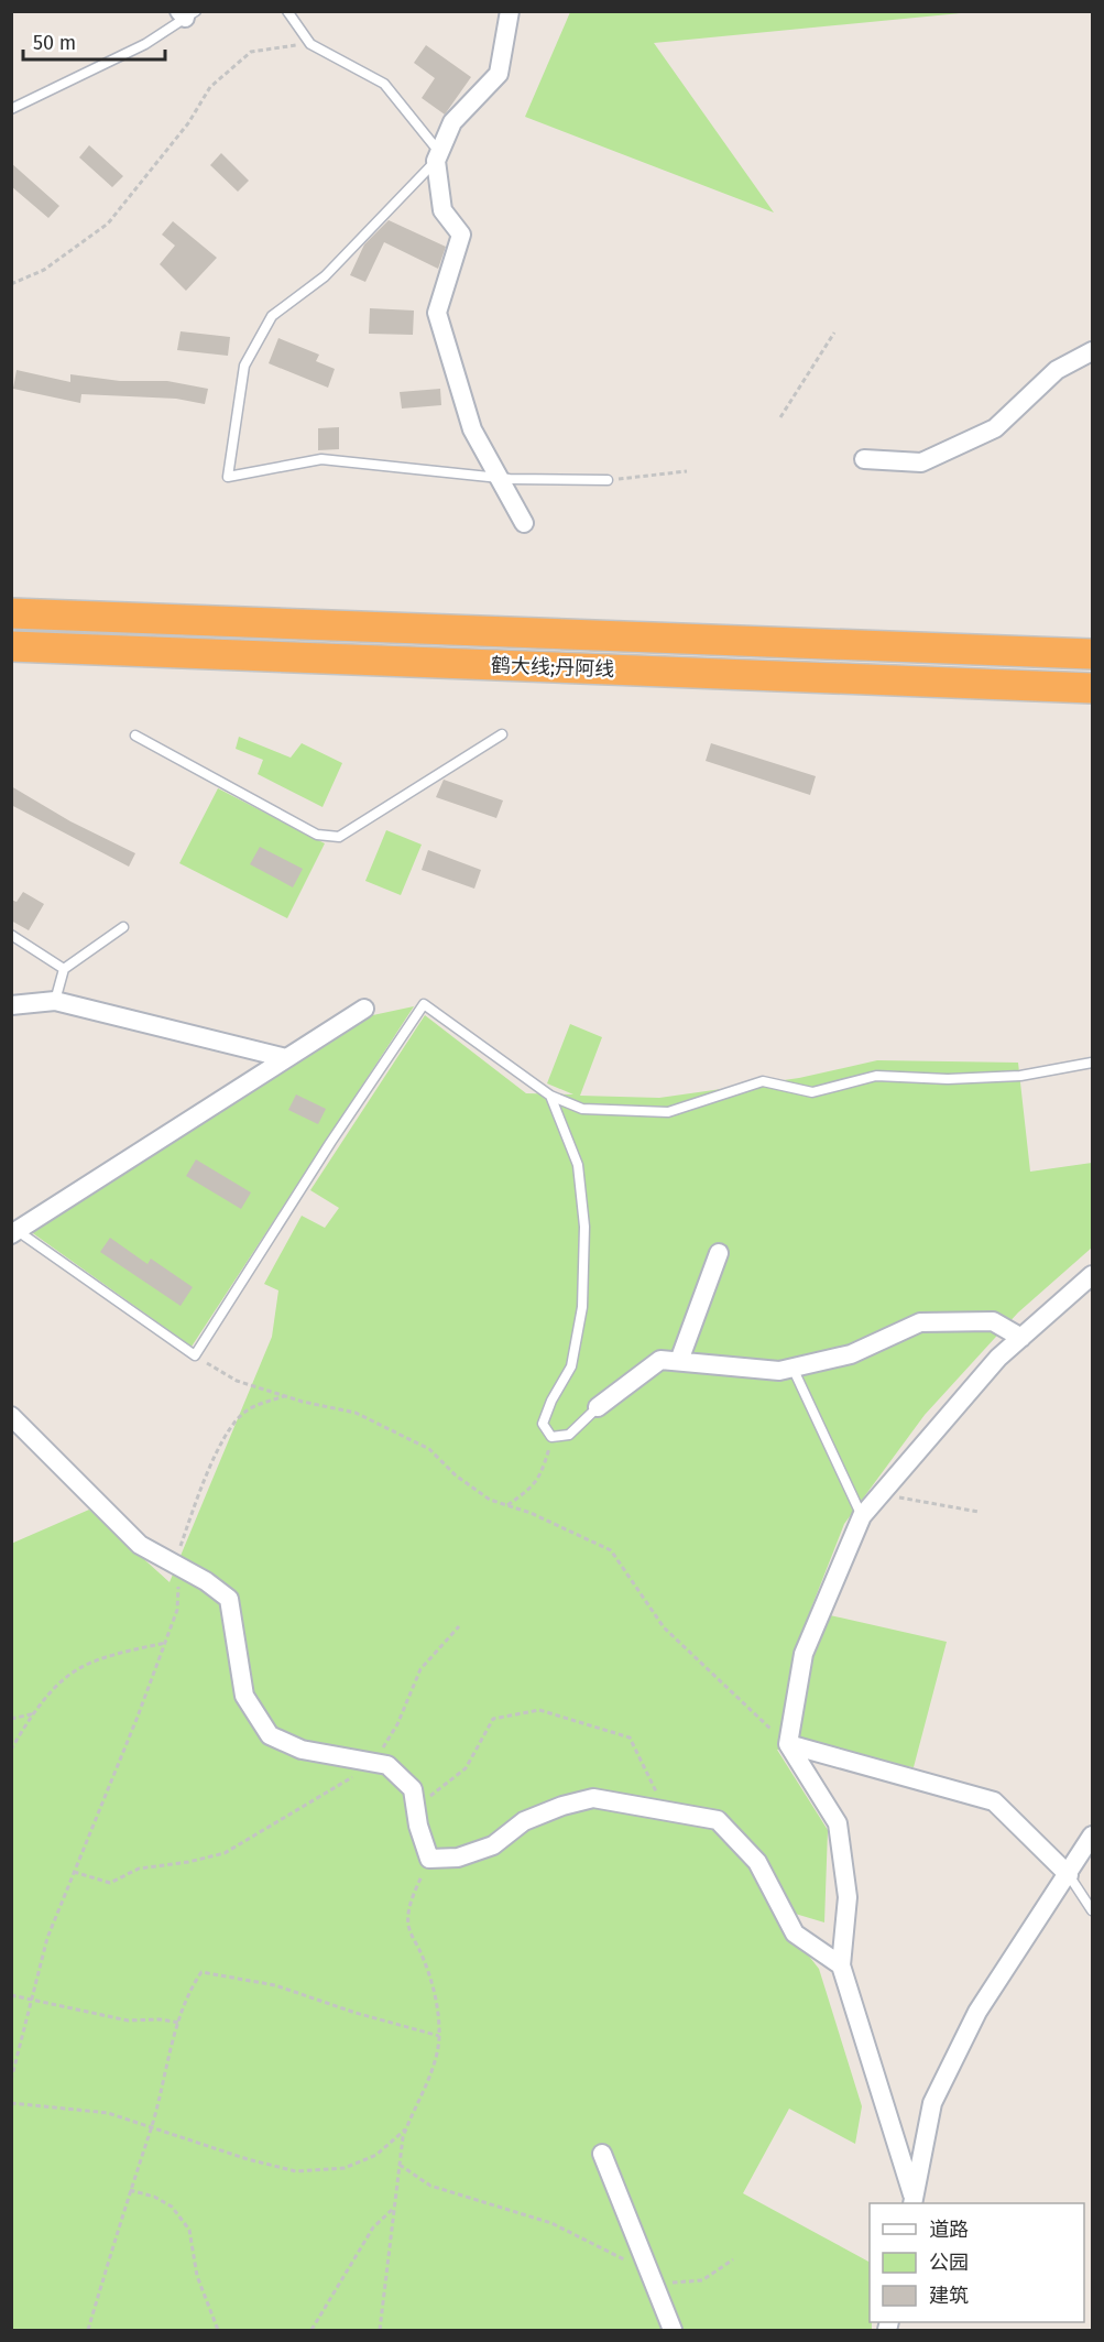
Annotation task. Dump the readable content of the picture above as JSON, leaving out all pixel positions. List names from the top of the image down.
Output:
{
  "streets": {
    "highway": ["鹤大线;丹阿线"]
  },
  "legend": ["道路", "公园", "建筑"],
  "scale_bar": "50 m"
}
